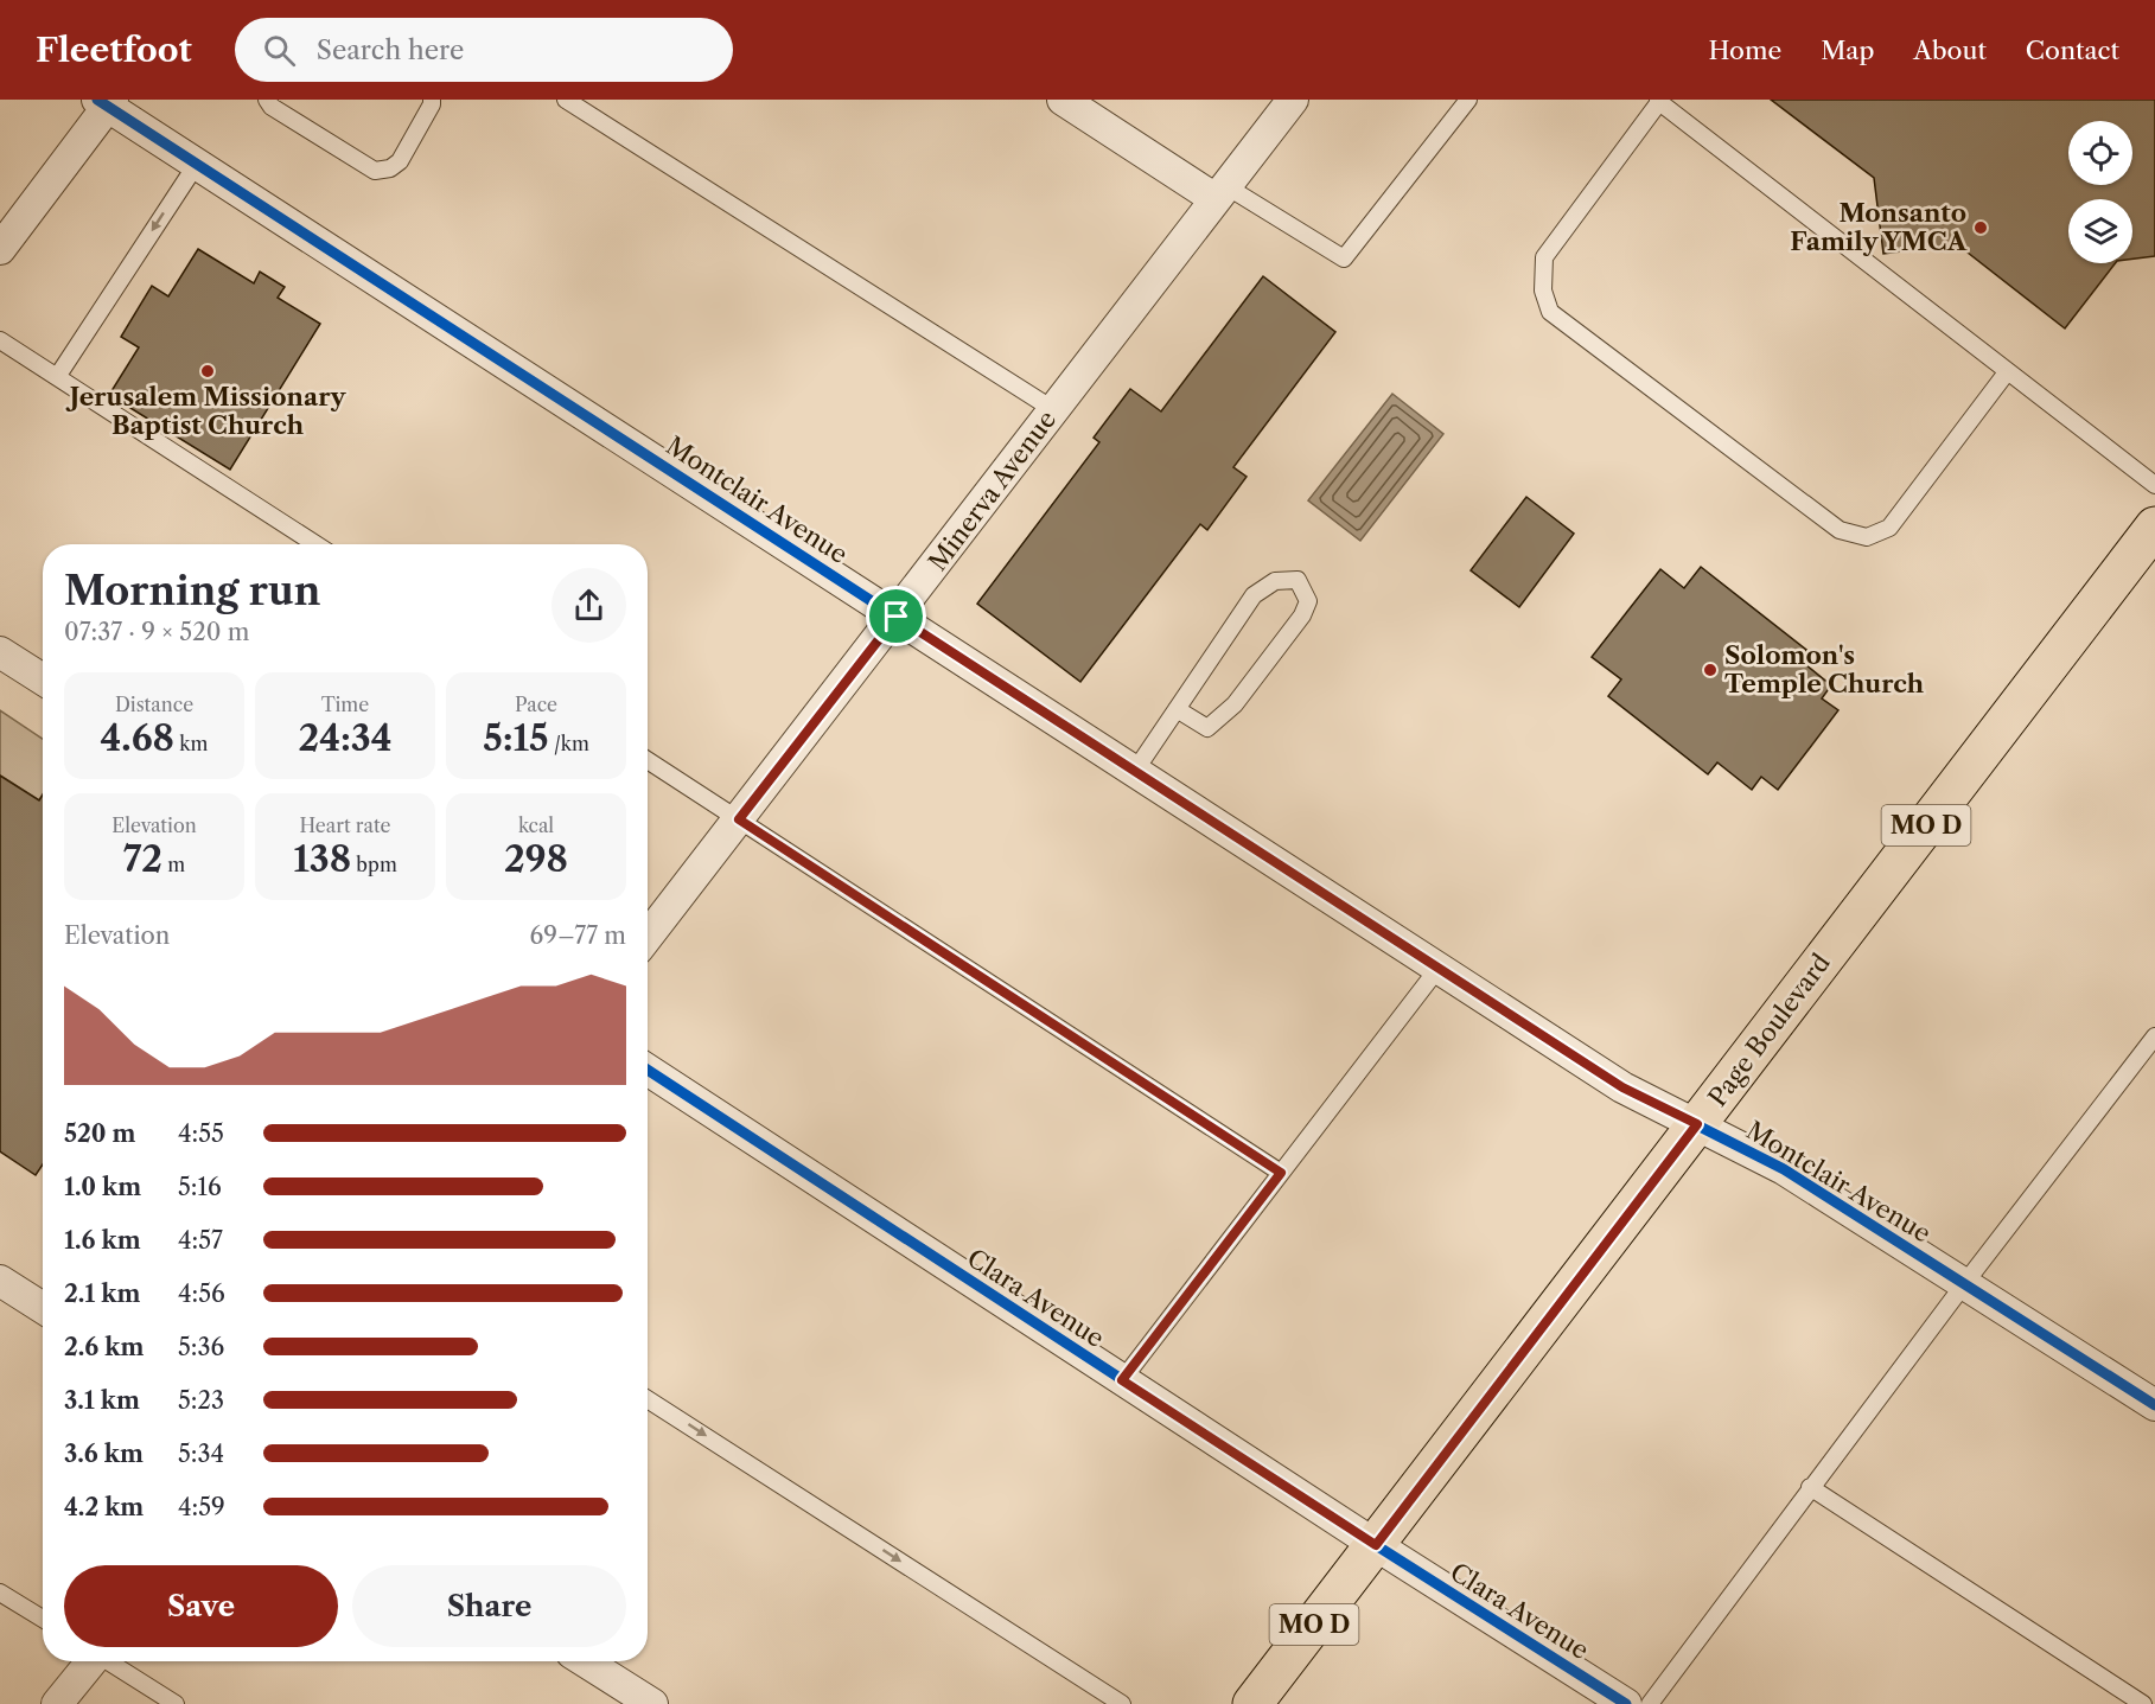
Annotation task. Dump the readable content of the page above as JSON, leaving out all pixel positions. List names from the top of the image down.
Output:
{
  "streets": {
    "main road": ["MO D", "Page Boulevard"],
    "street": ["Minerva Avenue", "Montclair Avenue", "Clara Avenue"]
  },
  "crossings": [
    ["Minerva Avenue", "Montclair Avenue"],
    ["Montclair Avenue", "Page Boulevard"],
    ["Page Boulevard", "Clara Avenue"]
  ],
  "places": ["Monsanto Family YMCA", "Jerusalem Missionary Baptist Church", "Solomon's Temple Church"],
  "page": {
    "header": "Fleetfoot",
    "search": "Search here",
    "nav": [
      "Home",
      "Map",
      "About",
      "Contact"
    ],
    "heading": ["Morning run", "07:37 · 9 × 520 m"],
    "stats": [
      ["Distance", "4.68 km"],
      ["Time", "24:34"],
      ["Pace", "5:15 /km"],
      ["Elevation", "72 m"],
      ["Heart rate", "138 bpm"],
      ["kcal", "298"]
    ],
    "chart": ["Elevation", "69–77 m"],
    "list": [
      {
        "name": "520 m",
        "note": "4:55"
      },
      {
        "name": "1.0 km",
        "note": "5:16"
      },
      {
        "name": "1.6 km",
        "note": "4:57"
      },
      {
        "name": "2.1 km",
        "note": "4:56"
      },
      {
        "name": "2.6 km",
        "note": "5:36"
      },
      {
        "name": "3.1 km",
        "note": "5:23"
      },
      {
        "name": "3.6 km",
        "note": "5:34"
      },
      {
        "name": "4.2 km",
        "note": "4:59"
      }
    ],
    "buttons": ["Save", "Share"]
  }
}
